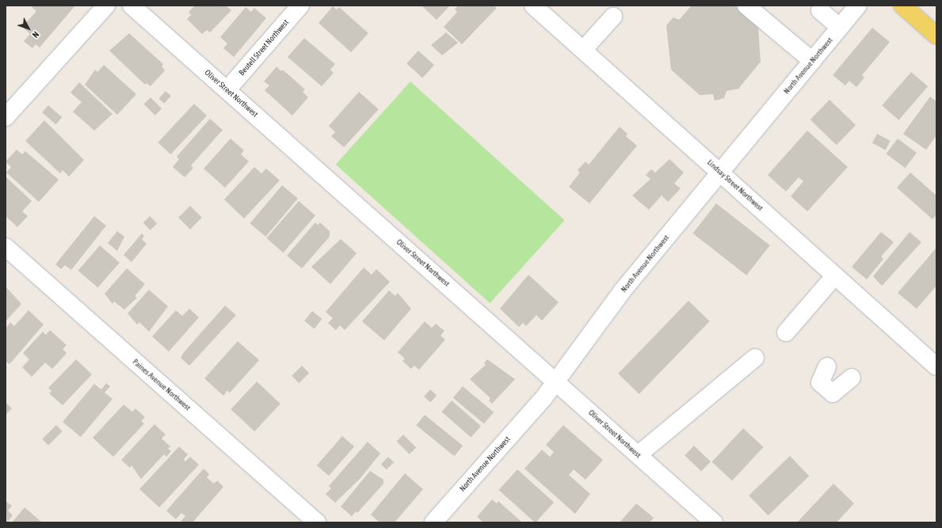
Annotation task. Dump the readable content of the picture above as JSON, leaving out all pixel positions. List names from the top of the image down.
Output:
{
  "streets": {
    "street": [
      "Beutell Street Northwest",
      "North Avenue Northwest",
      "Oliver Street Northwest",
      "Lindsay Street Northwest",
      "Paines Avenue Northwest"
    ]
  },
  "crossings": [
    ["Beutell Street Northwest", "Oliver Street Northwest"],
    ["North Avenue Northwest", "Oliver Street Northwest"],
    ["North Avenue Northwest", "Lindsay Street Northwest"]
  ],
  "north": "bottom right"
}
